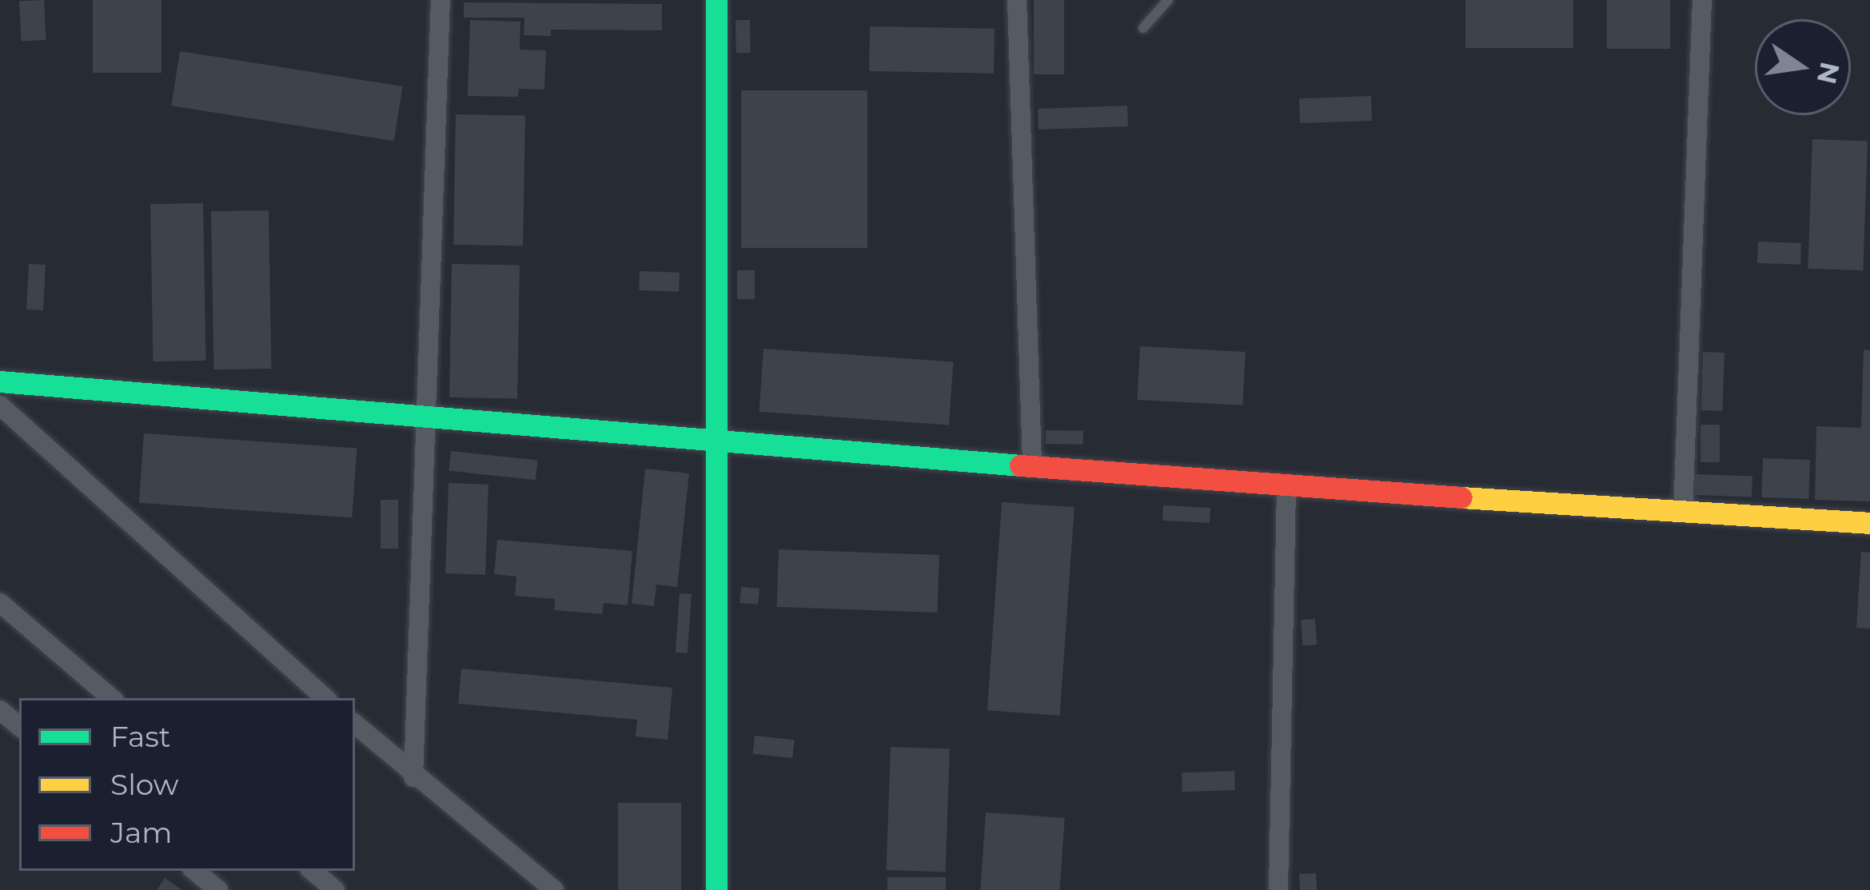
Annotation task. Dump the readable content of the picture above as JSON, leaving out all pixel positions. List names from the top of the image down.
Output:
{
  "legend": ["Fast", "Slow", "Jam"],
  "north": "right"
}
